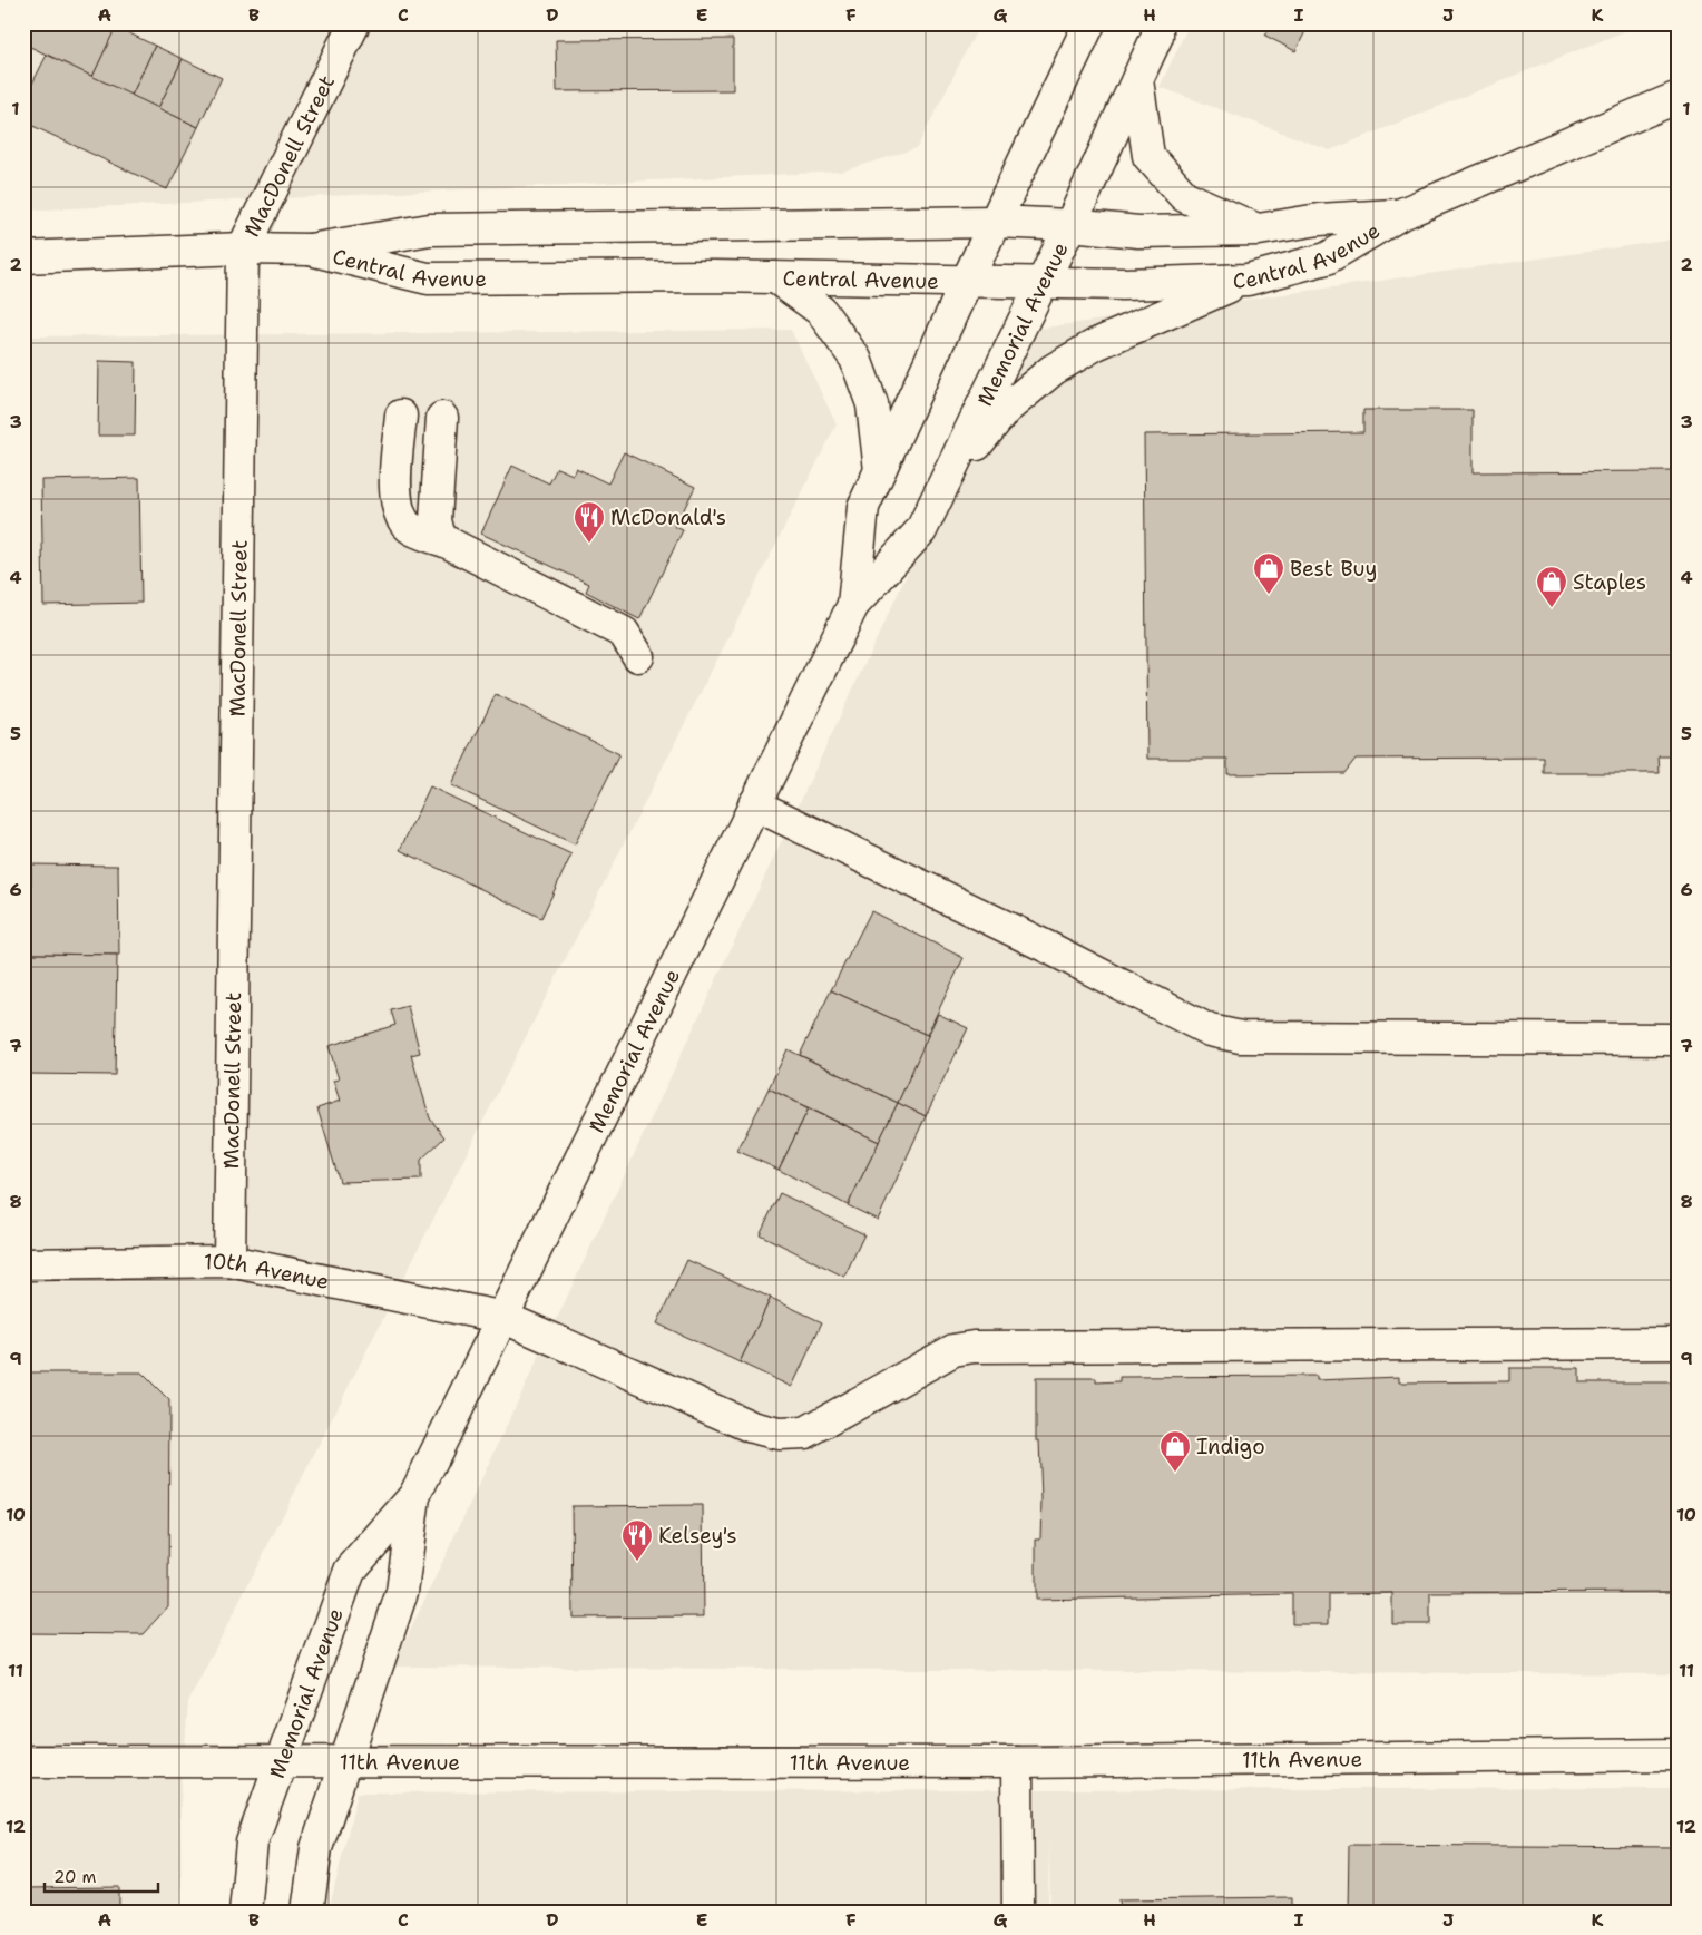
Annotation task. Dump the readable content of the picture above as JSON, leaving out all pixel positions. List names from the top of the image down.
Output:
{
  "streets": {
    "main road": [
      "MacDonell Street",
      "Central Avenue",
      "Memorial Avenue",
      "10th Avenue",
      "11th Avenue"
    ]
  },
  "crossings": [
    ["MacDonell Street", "Central Avenue"],
    ["MacDonell Street", "10th Avenue"],
    ["Central Avenue", "Memorial Avenue"],
    ["Memorial Avenue", "10th Avenue"],
    ["Memorial Avenue", "11th Avenue"]
  ],
  "places": {
    "restaurant": ["McDonald's", "Kelsey's"],
    "shop": ["Best Buy", "Staples", "Indigo"]
  },
  "scale_bar": "20 m",
  "grid": {
    "columns": [
      "A",
      "B",
      "C",
      "D",
      "E",
      "F",
      "G",
      "H",
      "I",
      "J",
      "K"
    ],
    "rows": [
      "1",
      "2",
      "3",
      "4",
      "5",
      "6",
      "7",
      "8",
      "9",
      "10",
      "11",
      "12"
    ]
  }
}
